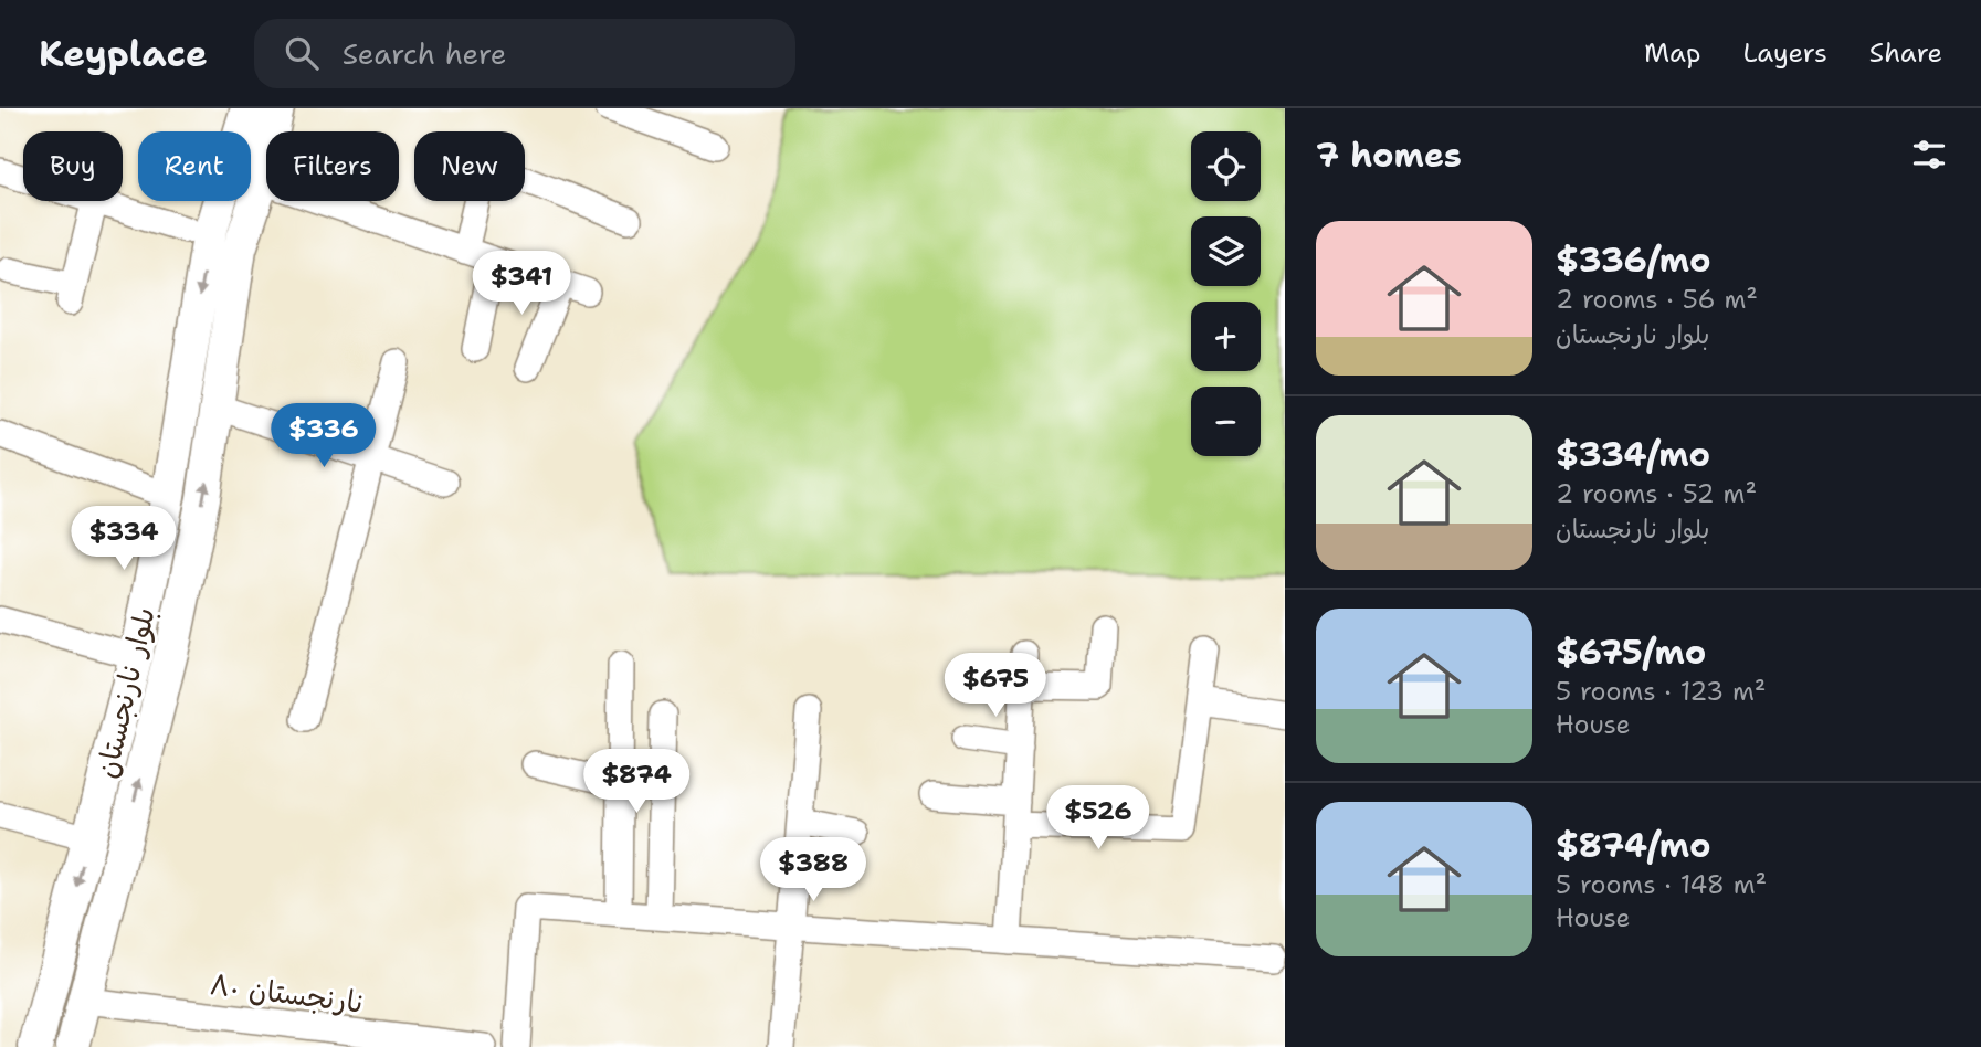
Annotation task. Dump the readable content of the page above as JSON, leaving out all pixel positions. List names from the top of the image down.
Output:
{
  "streets": {
    "main road": ["بلوار نارنجستان"],
    "street": ["نارنجستان ۸۰"]
  },
  "crossings": [
    ["بلوار نارنجستان", "نارنجستان ۸۰"]
  ],
  "page": {
    "header": "Keyplace",
    "search": "Search here",
    "nav": ["Map", "Layers", "Share"],
    "heading": "7 homes",
    "map_buttons": ["+", "−"],
    "chip": [
      "Buy",
      "Rent",
      "Filters",
      "New"
    ],
    "list": [
      {
        "name": "$336/mo",
        "note": "2 rooms · 56 m² · بلوار نارنجستان"
      },
      {
        "name": "$334/mo",
        "note": "2 rooms · 52 m² · بلوار نارنجستان"
      },
      {
        "name": "$675/mo",
        "note": "5 rooms · 123 m² · House"
      },
      {
        "name": "$874/mo",
        "note": "5 rooms · 148 m² · House"
      }
    ],
    "price": [
      "$341",
      "$336",
      "$334",
      "$675",
      "$874",
      "$526",
      "$388"
    ]
  }
}
